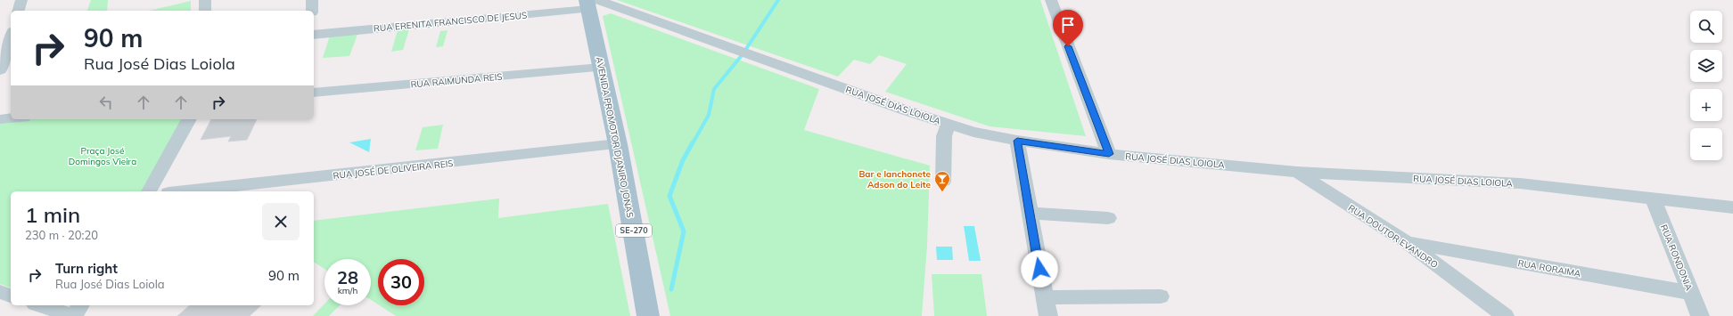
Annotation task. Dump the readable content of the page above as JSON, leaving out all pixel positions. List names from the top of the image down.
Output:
{
  "streets": {
    "main road": ["AVENIDA PROMOTOR DJANIRO JONAS", "SE-270"],
    "street": [
      "RUA ERENITA FRANCISCO DE JESUS",
      "RUA RAIMUNDA REIS",
      "RUA JOSÉ DIAS LOIOLA",
      "RUA JOSÉ DE OLIVEIRA REIS",
      "RUA DOUTOR EVANDRO",
      "RUA RONDONIA",
      "RUA RORAIMA"
    ]
  },
  "crossings": [
    ["RUA ERENITA FRANCISCO DE JESUS", "RUA JOSÉ DIAS LOIOLA"],
    ["RUA ERENITA FRANCISCO DE JESUS", "AVENIDA PROMOTOR DJANIRO JONAS"],
    ["RUA RAIMUNDA REIS", "AVENIDA PROMOTOR DJANIRO JONAS"],
    ["RUA JOSÉ DIAS LOIOLA", "AVENIDA PROMOTOR DJANIRO JONAS"],
    ["RUA JOSÉ DIAS LOIOLA", "RUA DOUTOR EVANDRO"],
    ["RUA JOSÉ DIAS LOIOLA", "RUA RONDONIA"],
    ["AVENIDA PROMOTOR DJANIRO JONAS", "RUA JOSÉ DE OLIVEIRA REIS"],
    ["RUA DOUTOR EVANDRO", "RUA RORAIMA"],
    ["RUA RONDONIA", "RUA RORAIMA"]
  ],
  "parks": ["Praça José Domingos Vieira"],
  "places": {
    "bar": ["Bar e lanchonete Adson do Leite"]
  },
  "page": {
    "map_buttons": ["+", "−"],
    "turn": ["90 m", "Rua José Dias Loiola"],
    "heading": ["1 min", "230 m · 20:20"],
    "list": [
      {
        "name": "Turn right",
        "note": "Rua José Dias Loiola",
        "value": "90 m"
      }
    ],
    "speed": "28 km/h",
    "limit": "30"
  }
}
